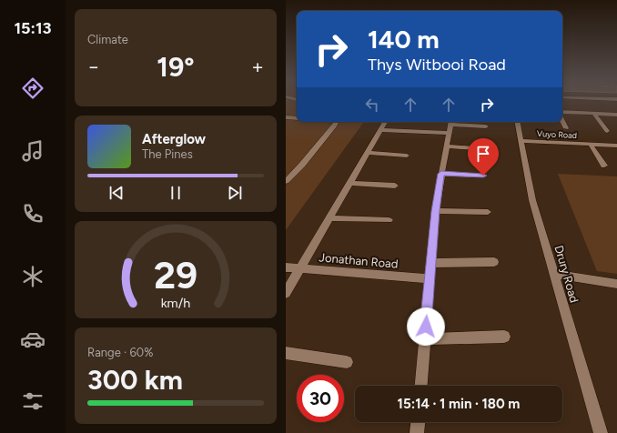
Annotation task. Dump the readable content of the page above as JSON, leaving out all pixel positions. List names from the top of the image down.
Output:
{
  "streets": {
    "street": ["Vuyo Road", "Jonathan Road", "Drury Road"]
  },
  "crossings": [
    ["Vuyo Road", "Drury Road"]
  ],
  "page": {
    "tabs": "15:13",
    "tile": [
      "Climate",
      ["Range · 60%", "300 km"]
    ],
    "turn": ["140 m", "Thys Witbooi Road"],
    "heat": ["−", "19°", "+"],
    "song": ["Afterglow", "The Pines"],
    "limit": "30",
    "trip": "15:14 · 1 min · 180 m",
    "gauge": ["29", "km/h"]
  }
}
